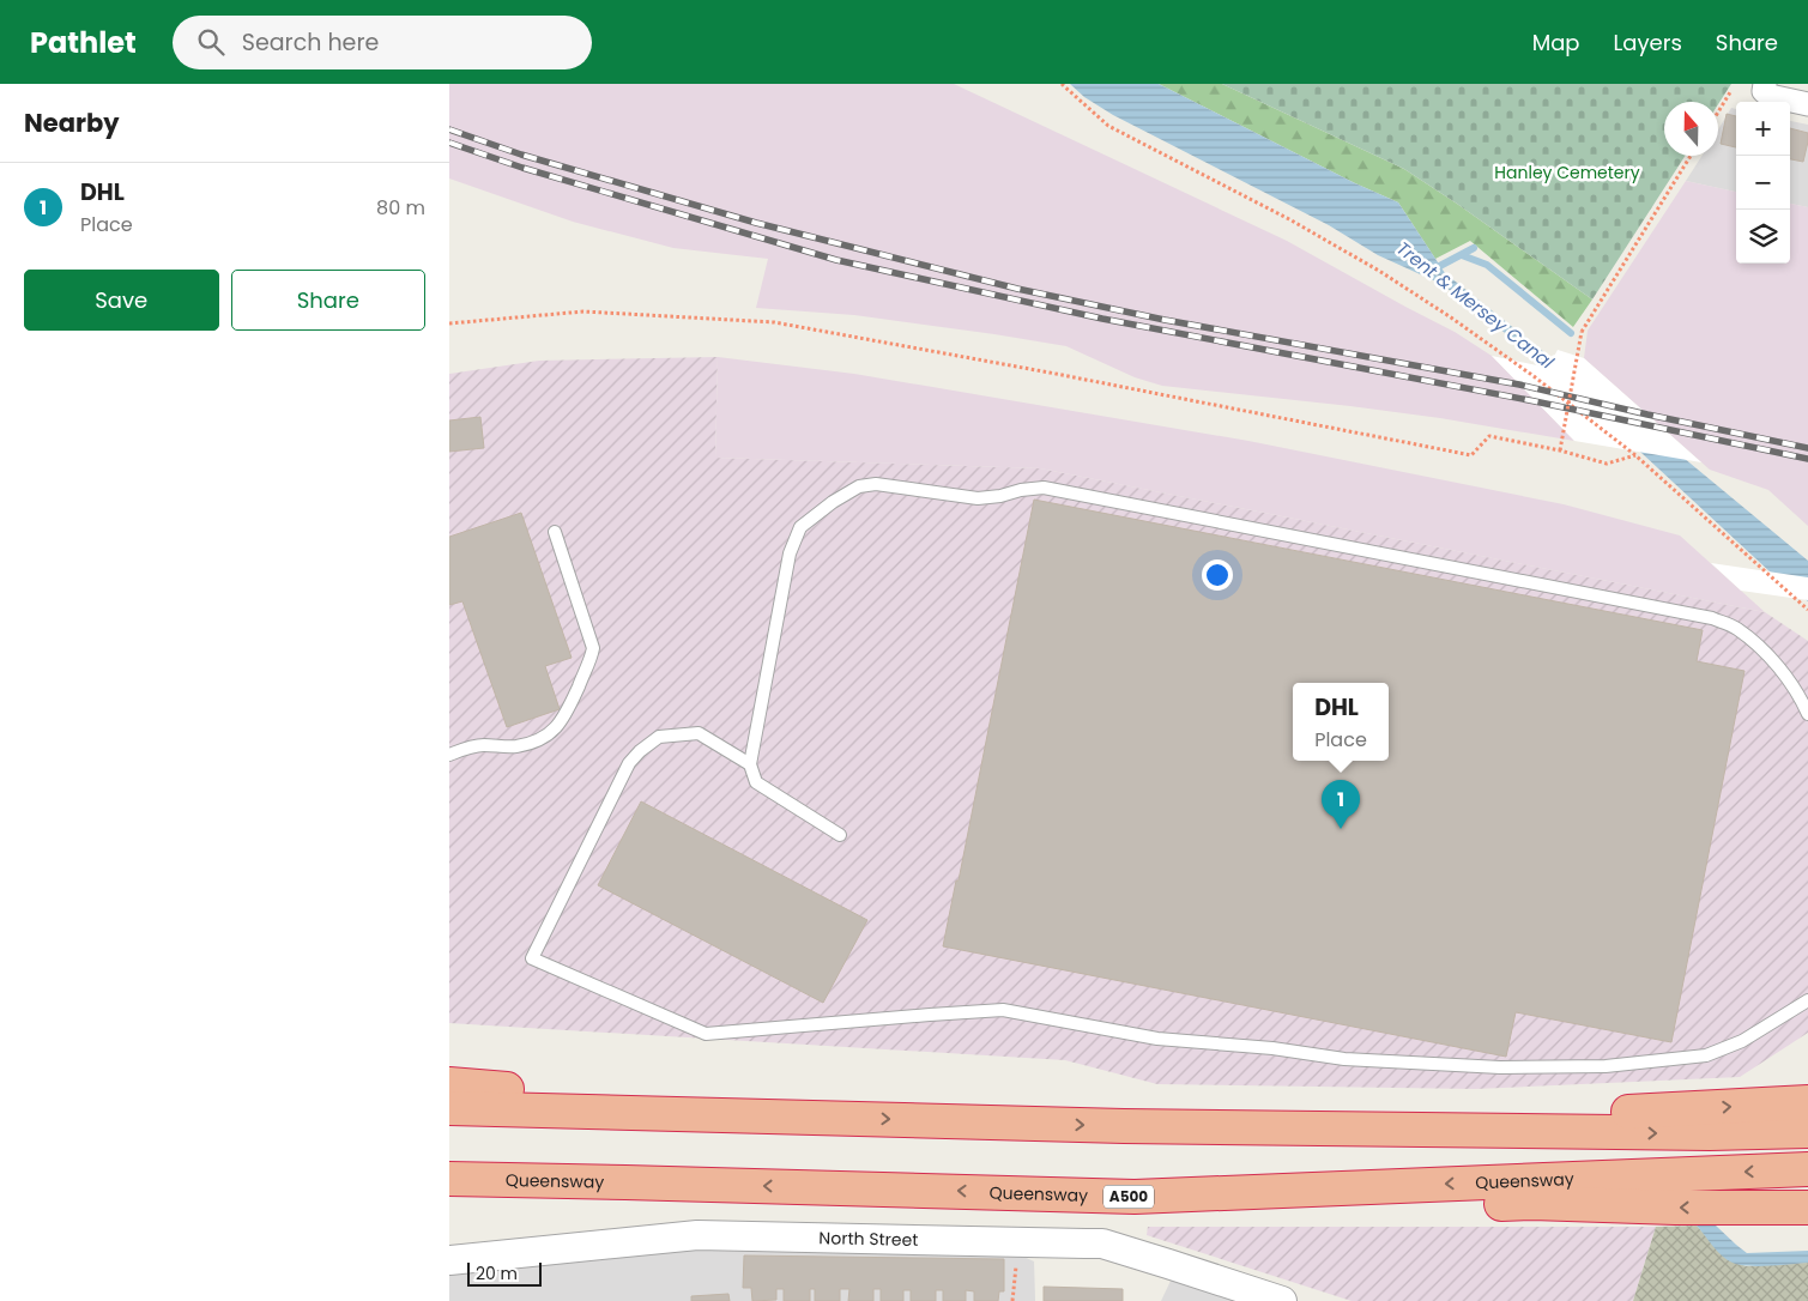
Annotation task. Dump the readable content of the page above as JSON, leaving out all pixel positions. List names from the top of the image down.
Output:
{
  "streets": {
    "highway": ["Queensway", "A500"],
    "street": ["North Street"]
  },
  "water": ["Trent & Mersey Canal"],
  "parks": ["Hanley Cemetery"],
  "scale_bar": "20 m",
  "north": "top",
  "page": {
    "header": "Pathlet",
    "search": "Search here",
    "nav": ["Map", "Layers", "Share"],
    "heading": "Nearby",
    "map_buttons": ["+", "−"],
    "list": [
      {
        "mark": "1",
        "name": "DHL",
        "note": "Place",
        "value": "80 m"
      }
    ],
    "buttons": ["Save", "Share"],
    "popup": ["DHL", "Place"],
    "pins": "1",
    "scale": "20 m"
  }
}
